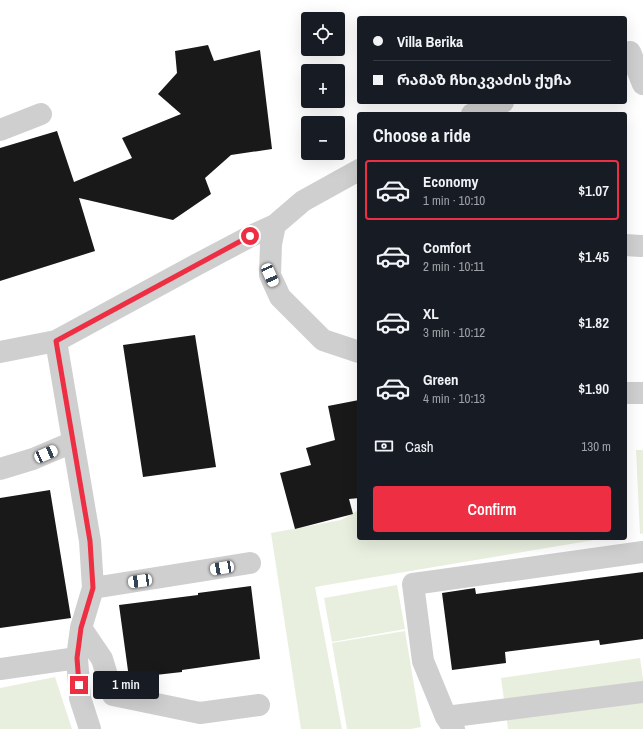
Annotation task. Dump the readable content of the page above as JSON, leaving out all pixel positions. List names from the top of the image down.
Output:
{
  "page": {
    "map_buttons": ["+", "−"],
    "banner": ["Villa Berika", "რამაზ ჩხიკვაძის ქუჩა"],
    "heading": "Choose a ride",
    "list": [
      {
        "name": "Economy",
        "note": "1 min · 10:10",
        "value": "$1.07"
      },
      {
        "name": "Comfort",
        "note": "2 min · 10:11",
        "value": "$1.45"
      },
      {
        "name": "XL",
        "note": "3 min · 10:12",
        "value": "$1.82"
      },
      {
        "name": "Green",
        "note": "4 min · 10:13",
        "value": "$1.90"
      }
    ],
    "pay": ["Cash", "130 m"],
    "buttons": "Confirm",
    "bubble": "1 min"
  }
}
